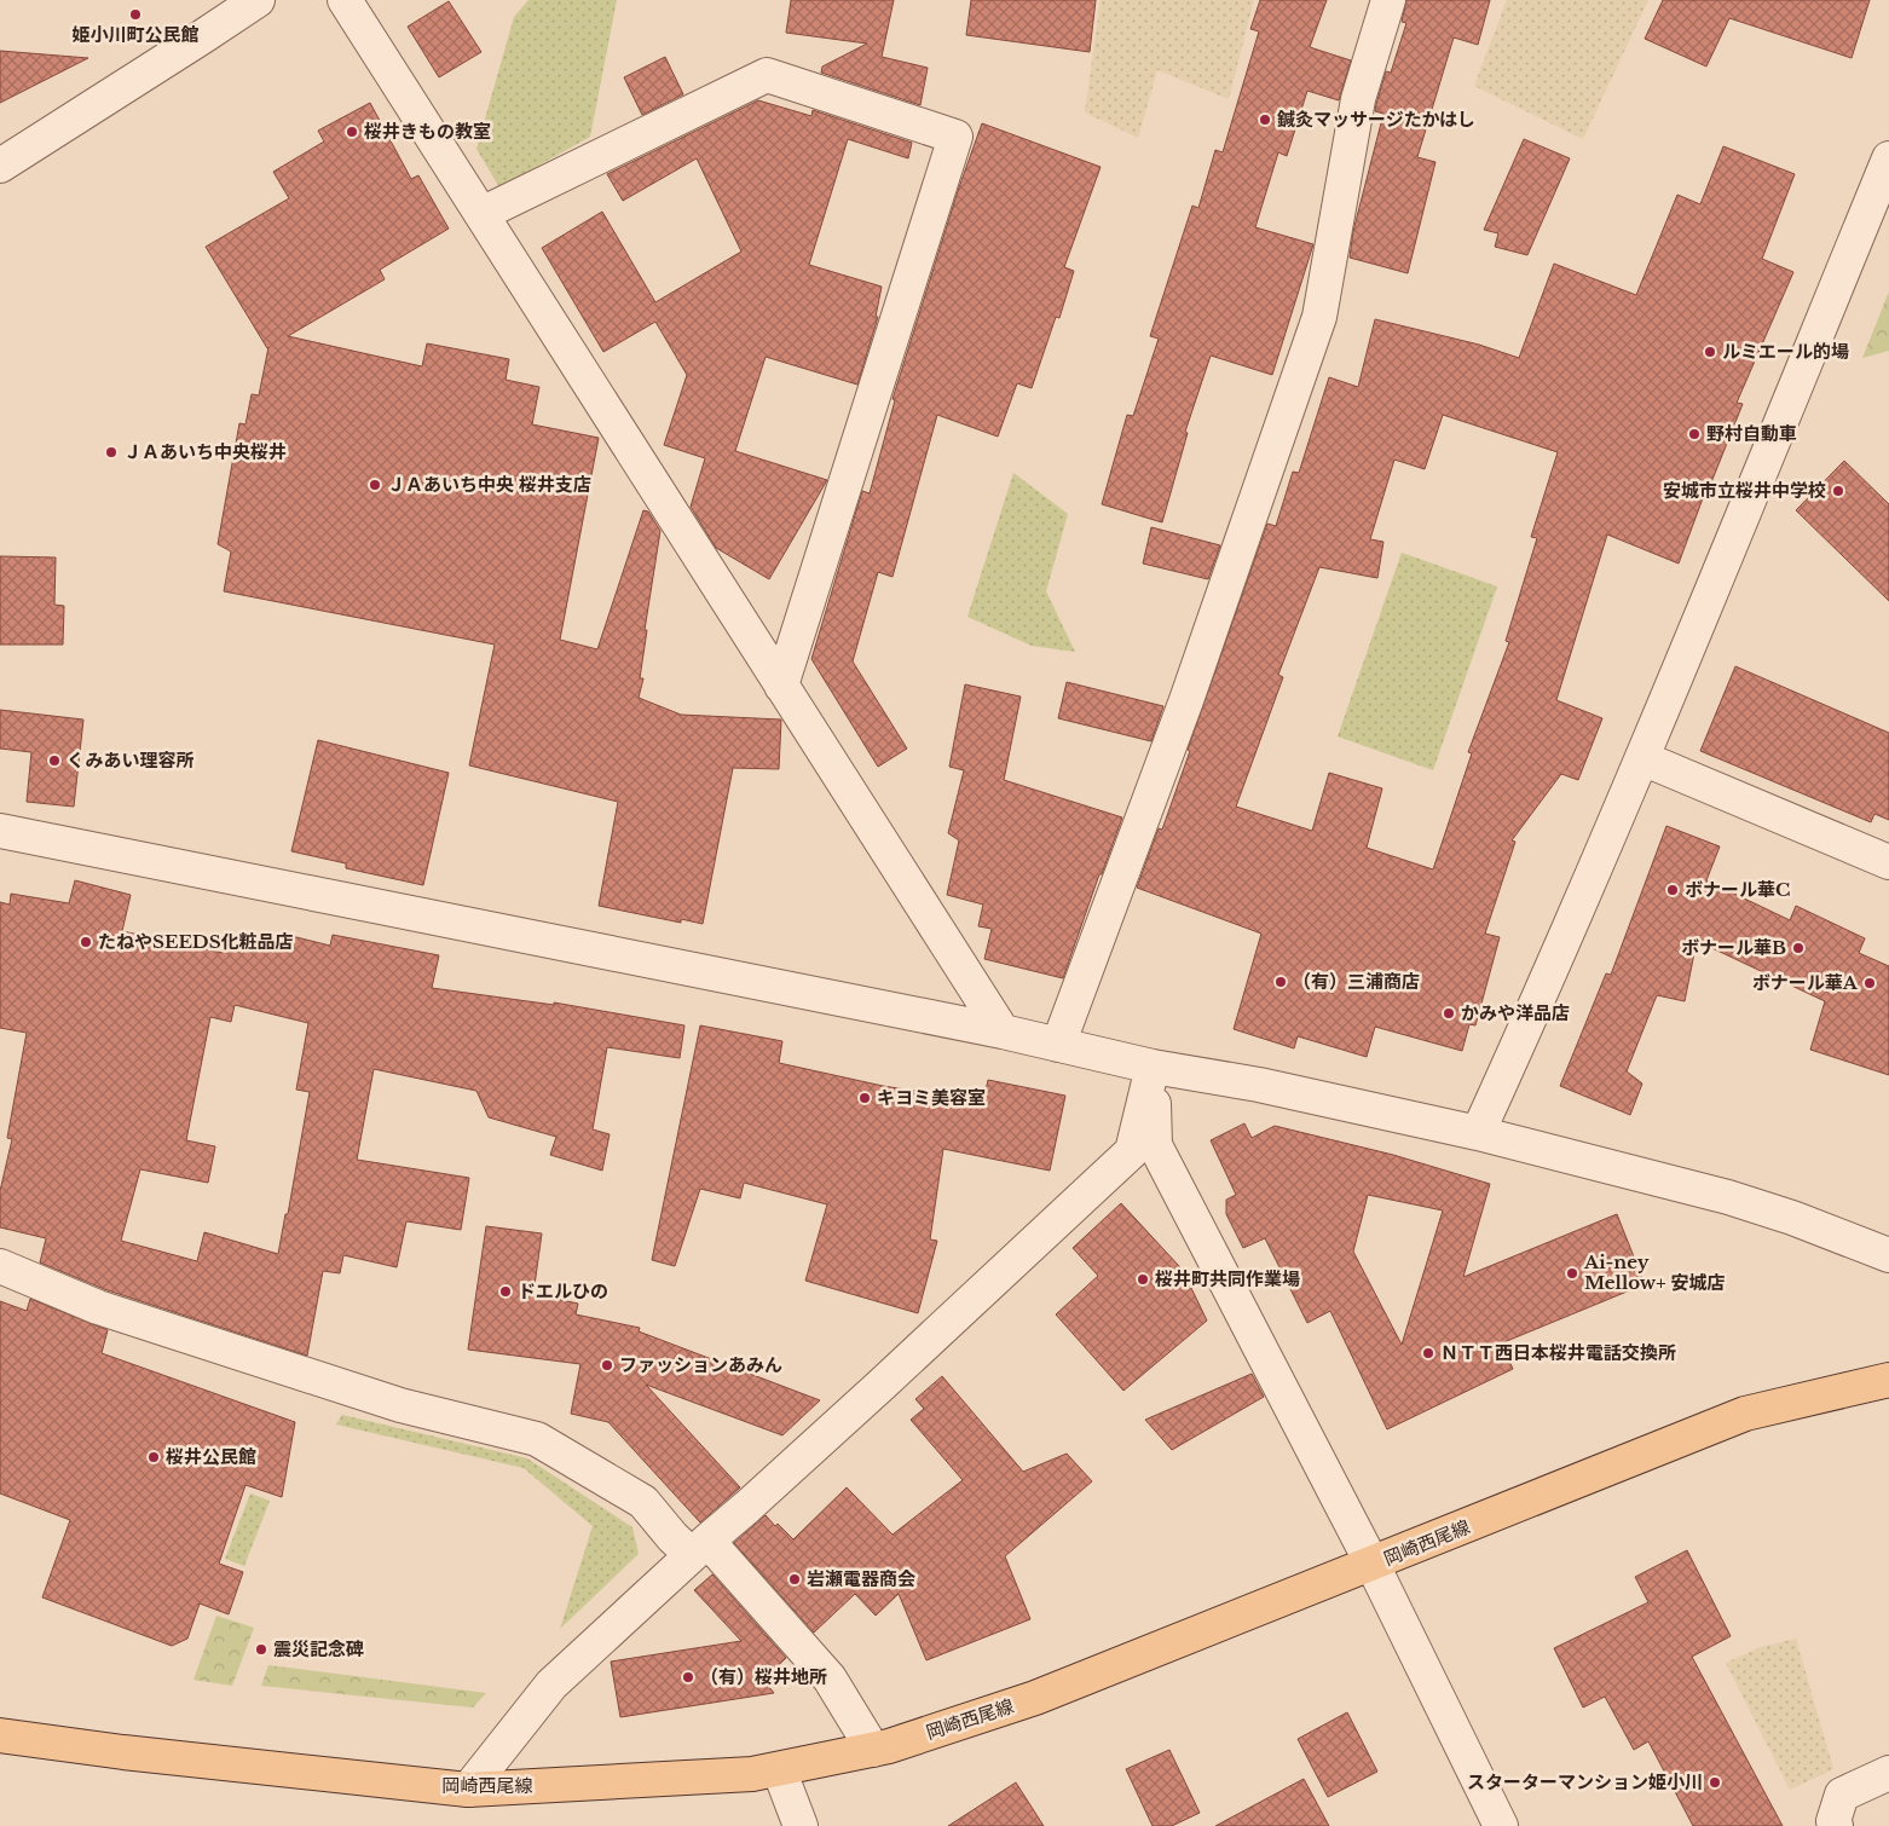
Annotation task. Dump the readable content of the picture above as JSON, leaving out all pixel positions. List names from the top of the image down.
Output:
{
  "streets": {
    "main road": ["岡崎西尾線"]
  },
  "places": [
    "姫小川町公民館",
    "鍼灸マッサージたかはし",
    "桜井きもの教室",
    "ルミエール的場",
    "野村自動車",
    "ＪＡあいち中央桜井",
    "ＪＡあいち中央 桜井支店",
    "安城市立桜井中学校",
    "くみあい理容所",
    "ボナール華C",
    "たねやSEEDS化粧品店",
    "ボナール華B",
    "（有）三浦商店",
    "ボナール華A",
    "かみや洋品店",
    "キヨミ美容室",
    "Ai-ney Mellow+ 安城店",
    "桜井町共同作業場",
    "ドエルひの",
    "ＮＴＴ西日本桜井電話交換所",
    "ファッションあみん",
    "桜井公民館",
    "岩瀬電器商会",
    "震災記念碑",
    "（有）桜井地所",
    "スターターマンション姫小川"
  ]
}
